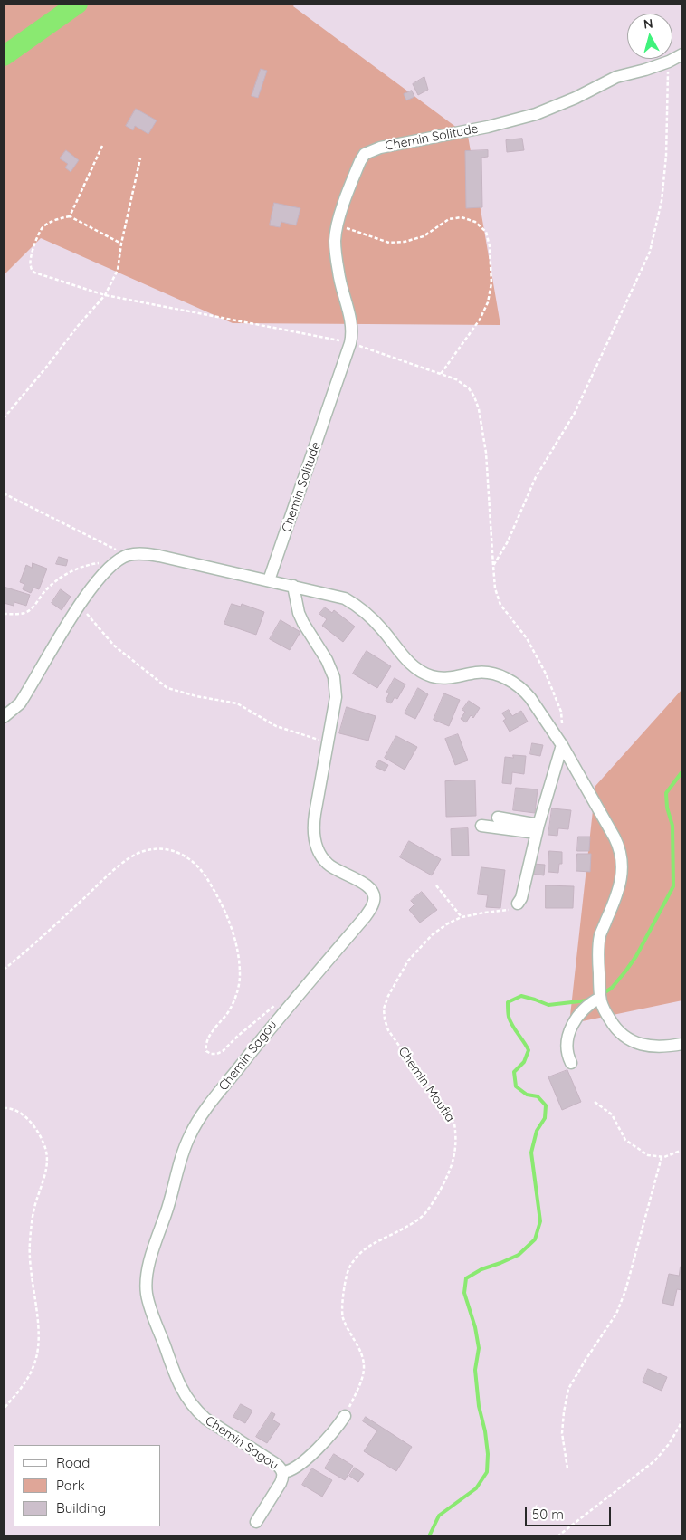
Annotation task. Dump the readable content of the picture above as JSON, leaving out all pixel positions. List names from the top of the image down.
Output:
{
  "streets": {
    "street": ["Chemin Solitude", "Chemin Sagou"],
    "path": ["Chemin Moufia"]
  },
  "legend": ["Road", "Park", "Building"],
  "scale_bar": "50 m",
  "north": "top"
}
